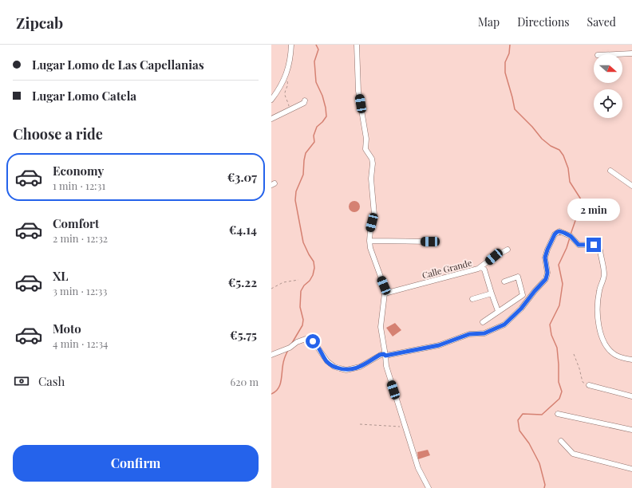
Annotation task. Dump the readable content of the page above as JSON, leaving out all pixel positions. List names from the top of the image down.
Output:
{
  "streets": {
    "street": ["Calle Grande"]
  },
  "north": "right",
  "page": {
    "header": "Zipcab",
    "nav": ["Map", "Directions", "Saved"],
    "banner": ["Lugar Lomo de Las Capellanias", "Lugar Lomo Catela"],
    "heading": "Choose a ride",
    "list": [
      {
        "name": "Economy",
        "note": "1 min · 12:31",
        "value": "€3.07"
      },
      {
        "name": "Comfort",
        "note": "2 min · 12:32",
        "value": "€4.14"
      },
      {
        "name": "XL",
        "note": "3 min · 12:33",
        "value": "€5.22"
      },
      {
        "name": "Moto",
        "note": "4 min · 12:34",
        "value": "€5.75"
      }
    ],
    "bubble": "2 min",
    "pay": ["Cash", "620 m"],
    "buttons": "Confirm"
  }
}
